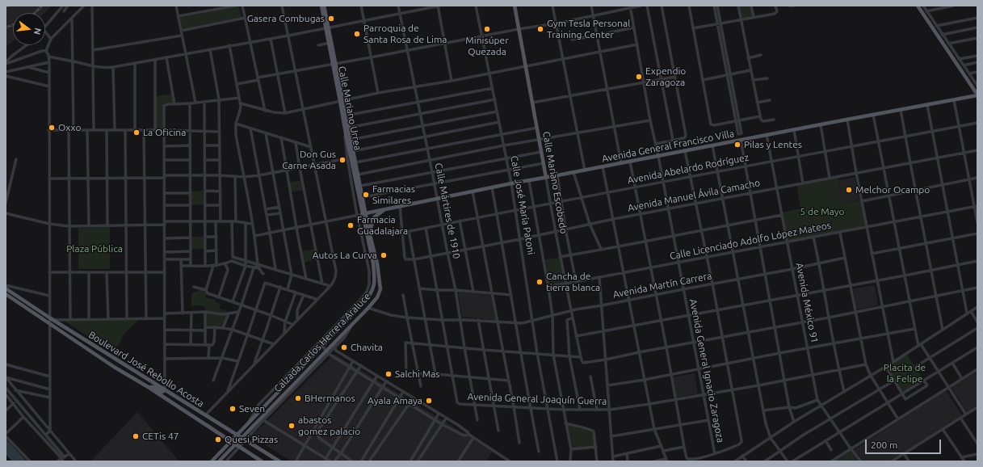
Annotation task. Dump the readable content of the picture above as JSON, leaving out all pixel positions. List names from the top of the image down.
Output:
{
  "streets": {
    "main road": [
      "Calle Mariano Urrea",
      "Avenida General Francisco Villa",
      "Calle Mariano Escobedo",
      "Calzada Carlos Herrera Araluce",
      "Boulevard José Rebollo Acosta"
    ],
    "street": [
      "Avenida Abelardo Rodríguez",
      "Avenida Manuel Ávila Camacho",
      "Calle José María Patoni",
      "Calle Mártires de 1910",
      "Calle Licenciado Adolfo López Mateos",
      "Avenida Martín Carrera",
      "Avenida México 91",
      "Avenida General Ignacio Zaragoza",
      "Avenida General Joaquín Guerra"
    ]
  },
  "crossings": [
    ["Calle Mariano Urrea", "Avenida General Francisco Villa"],
    ["Calle Mariano Urrea", "Calzada Carlos Herrera Araluce"],
    ["Avenida General Francisco Villa", "Calle Mariano Escobedo"],
    ["Avenida General Francisco Villa", "Calle José María Patoni"],
    ["Avenida General Francisco Villa", "Calle Mártires de 1910"],
    ["Avenida General Francisco Villa", "Avenida México 91"],
    ["Avenida General Francisco Villa", "Calzada Carlos Herrera Araluce"],
    ["Avenida General Francisco Villa", "Avenida General Ignacio Zaragoza"],
    ["Avenida Abelardo Rodríguez", "Calle Mariano Escobedo"],
    ["Avenida Abelardo Rodríguez", "Avenida Manuel Ávila Camacho"],
    ["Avenida Abelardo Rodríguez", "Calle José María Patoni"],
    ["Avenida Abelardo Rodríguez", "Calle Mártires de 1910"],
    ["Avenida Abelardo Rodríguez", "Avenida México 91"],
    ["Avenida Abelardo Rodríguez", "Avenida General Ignacio Zaragoza"],
    ["Calle Mariano Escobedo", "Avenida Manuel Ávila Camacho"],
    ["Calle Mariano Escobedo", "Calle Licenciado Adolfo López Mateos"],
    ["Calle Mariano Escobedo", "Avenida Martín Carrera"],
    ["Avenida Manuel Ávila Camacho", "Calle José María Patoni"],
    ["Avenida Manuel Ávila Camacho", "Calle Mártires de 1910"],
    ["Avenida Manuel Ávila Camacho", "Avenida México 91"],
    ["Avenida Manuel Ávila Camacho", "Avenida General Ignacio Zaragoza"],
    ["Calle José María Patoni", "Avenida Martín Carrera"],
    ["Calle José María Patoni", "Avenida General Joaquín Guerra"],
    ["Calle Mártires de 1910", "Avenida Martín Carrera"],
    ["Calle Mártires de 1910", "Avenida General Joaquín Guerra"],
    ["Calle Licenciado Adolfo López Mateos", "Avenida México 91"],
    ["Calle Licenciado Adolfo López Mateos", "Avenida General Ignacio Zaragoza"],
    ["Avenida Martín Carrera", "Avenida México 91"],
    ["Avenida Martín Carrera", "Calzada Carlos Herrera Araluce"],
    ["Avenida Martín Carrera", "Avenida General Ignacio Zaragoza"],
    ["Avenida México 91", "Avenida General Joaquín Guerra"],
    ["Calzada Carlos Herrera Araluce", "Boulevard José Rebollo Acosta"],
    ["Avenida General Ignacio Zaragoza", "Avenida General Joaquín Guerra"]
  ],
  "parks": ["5 de Mayo", "Plaza Pública", "Placita de la Felipe"],
  "places": [
    "Gasera Combugas",
    "Minisúper Quezada",
    "Gym Tesla Personal Training Center",
    "Parroquia de Santa Rosa de Lima",
    "Expendio Zaragoza",
    "Oxxo",
    "La Oficina",
    "Pilas y Lentes",
    "Don Gus Carne Asada",
    "Melchor Ocampo",
    "Farmacias Similares",
    "Farmacia Guadalajara",
    "Autos La Curva",
    "Cancha de tierra blanca",
    "Chavita",
    "Salchi Mas",
    "BHermanos",
    "Ayala Amaya",
    "Seven",
    "abastos gomez palacio",
    "CETis 47",
    "Quesi Pizzas"
  ],
  "scale_bar": "200 m",
  "north": "right"
}
